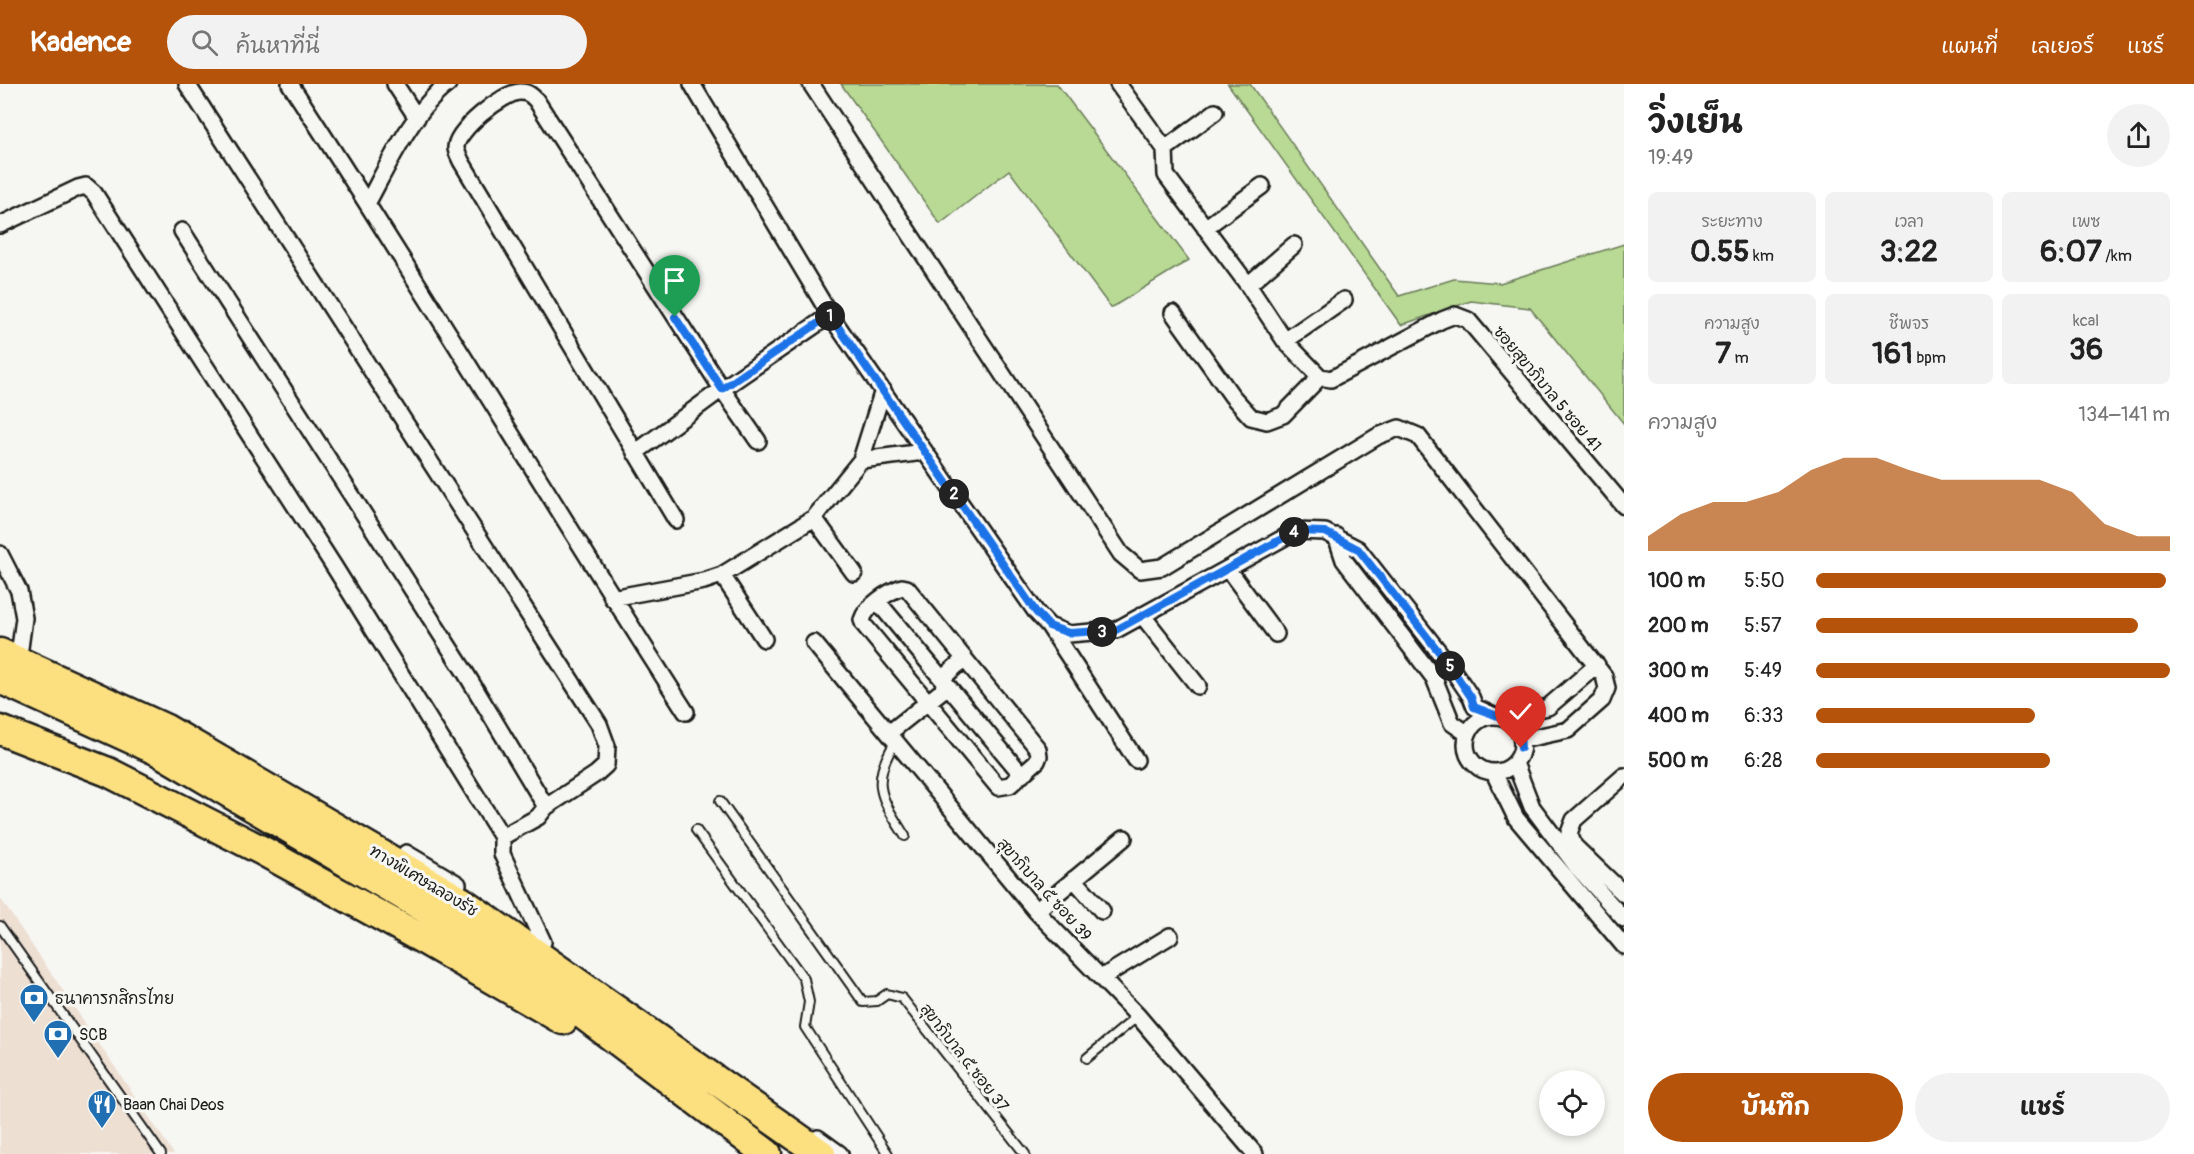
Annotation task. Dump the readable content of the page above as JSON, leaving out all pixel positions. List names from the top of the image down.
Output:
{
  "streets": {
    "highway": ["ทางพิเศษฉลองรัช"],
    "street": ["ซอยสุขาภิบาล 5 ซอย 41", "สุขาภิบาล ๕ ซอย 39"],
    "lane": ["สุขาภิบาล ๕ ซอย 37"]
  },
  "places": {
    "bank": ["ธนาคารกสิกรไทย", "SCB"],
    "restaurant": ["Baan Chai Deos"]
  },
  "page": {
    "header": "Kadence",
    "search": "ค้นหาที่นี่",
    "nav": ["แผนที่", "เลเยอร์", "แชร์"],
    "heading": ["วิ่งเย็น", "19:49"],
    "stats": [
      ["ระยะทาง", "0.55 km"],
      ["เวลา", "3:22"],
      ["เพซ", "6:07 /km"],
      ["ความสูง", "7 m"],
      ["ชีพจร", "161 bpm"],
      ["kcal", "36"]
    ],
    "pins": [
      "1",
      "2",
      "4",
      "3",
      "5"
    ],
    "chart": ["ความสูง", "134–141 m"],
    "list": [
      {
        "name": "100 m",
        "note": "5:50"
      },
      {
        "name": "200 m",
        "note": "5:57"
      },
      {
        "name": "300 m",
        "note": "5:49"
      },
      {
        "name": "400 m",
        "note": "6:33"
      },
      {
        "name": "500 m",
        "note": "6:28"
      }
    ],
    "buttons": ["บันทึก", "แชร์"]
  }
}
